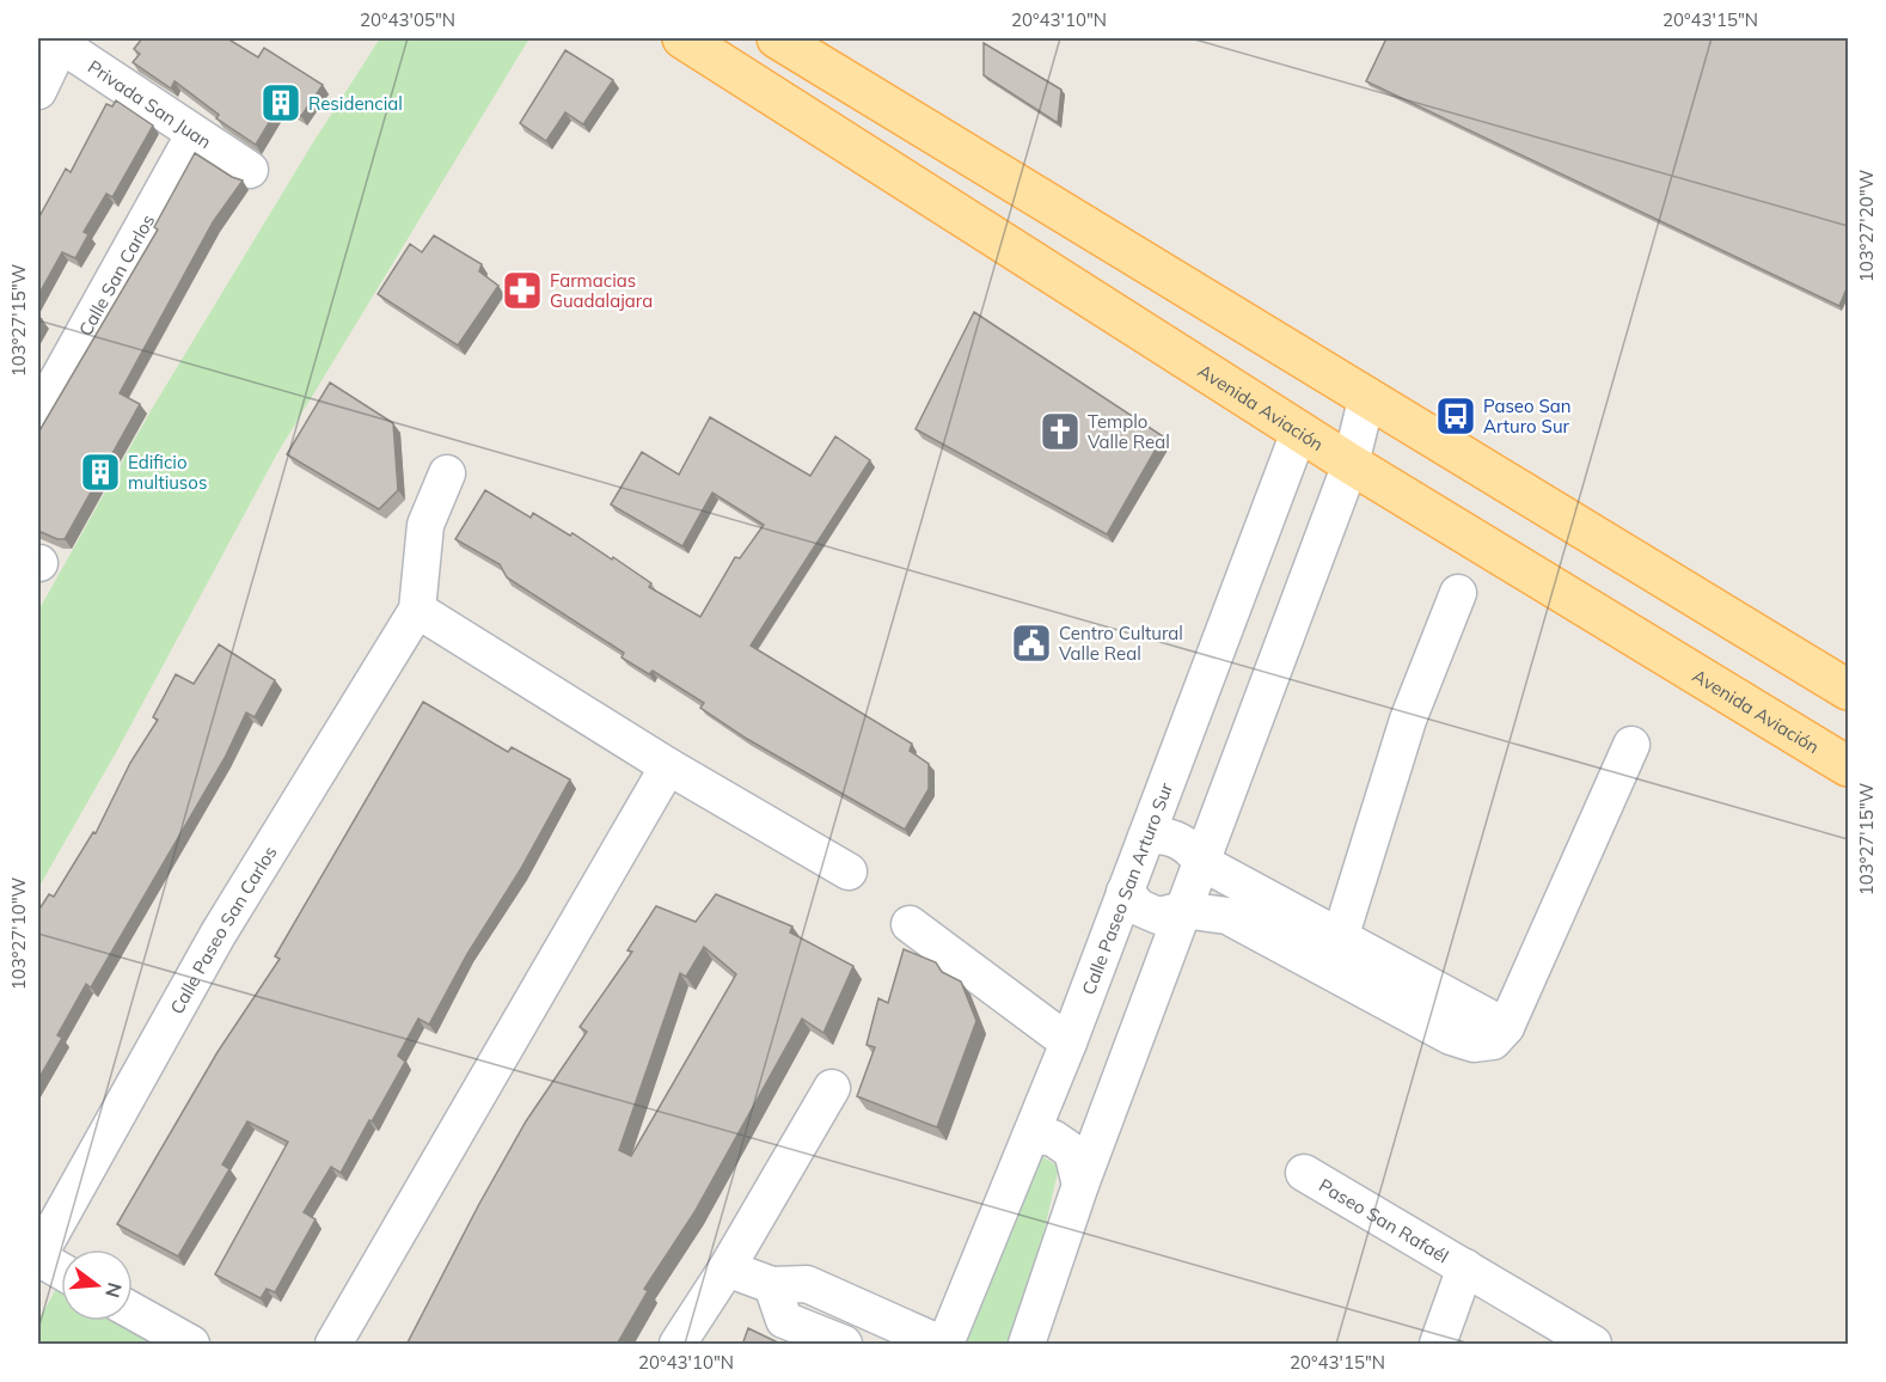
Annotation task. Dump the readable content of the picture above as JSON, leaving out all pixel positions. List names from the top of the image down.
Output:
{
  "streets": {
    "main road": ["Avenida Aviación"],
    "street": [
      "Privada San Juan",
      "Calle San Carlos",
      "Calle Paseo San Arturo Sur",
      "Calle Paseo San Carlos",
      "Paseo San Rafaél"
    ]
  },
  "crossings": [
    ["Privada San Juan", "Calle San Carlos"],
    ["Avenida Aviación", "Calle Paseo San Arturo Sur"]
  ],
  "places": {
    "building": ["Residencial", "Edificio multiusos"],
    "pharmacy": ["Farmacias Guadalajara"],
    "bus stop": ["Paseo San Arturo Sur"],
    "church": ["Templo Valle Real"],
    "public building": ["Centro Cultural Valle Real"]
  },
  "north": "right",
  "coordinates": [
    "20°43'05\"N",
    "20°43'10\"N",
    "20°43'15\"N",
    "103°27'20\"W",
    "103°27'15\"W",
    "103°27'10\"W"
  ]
}
